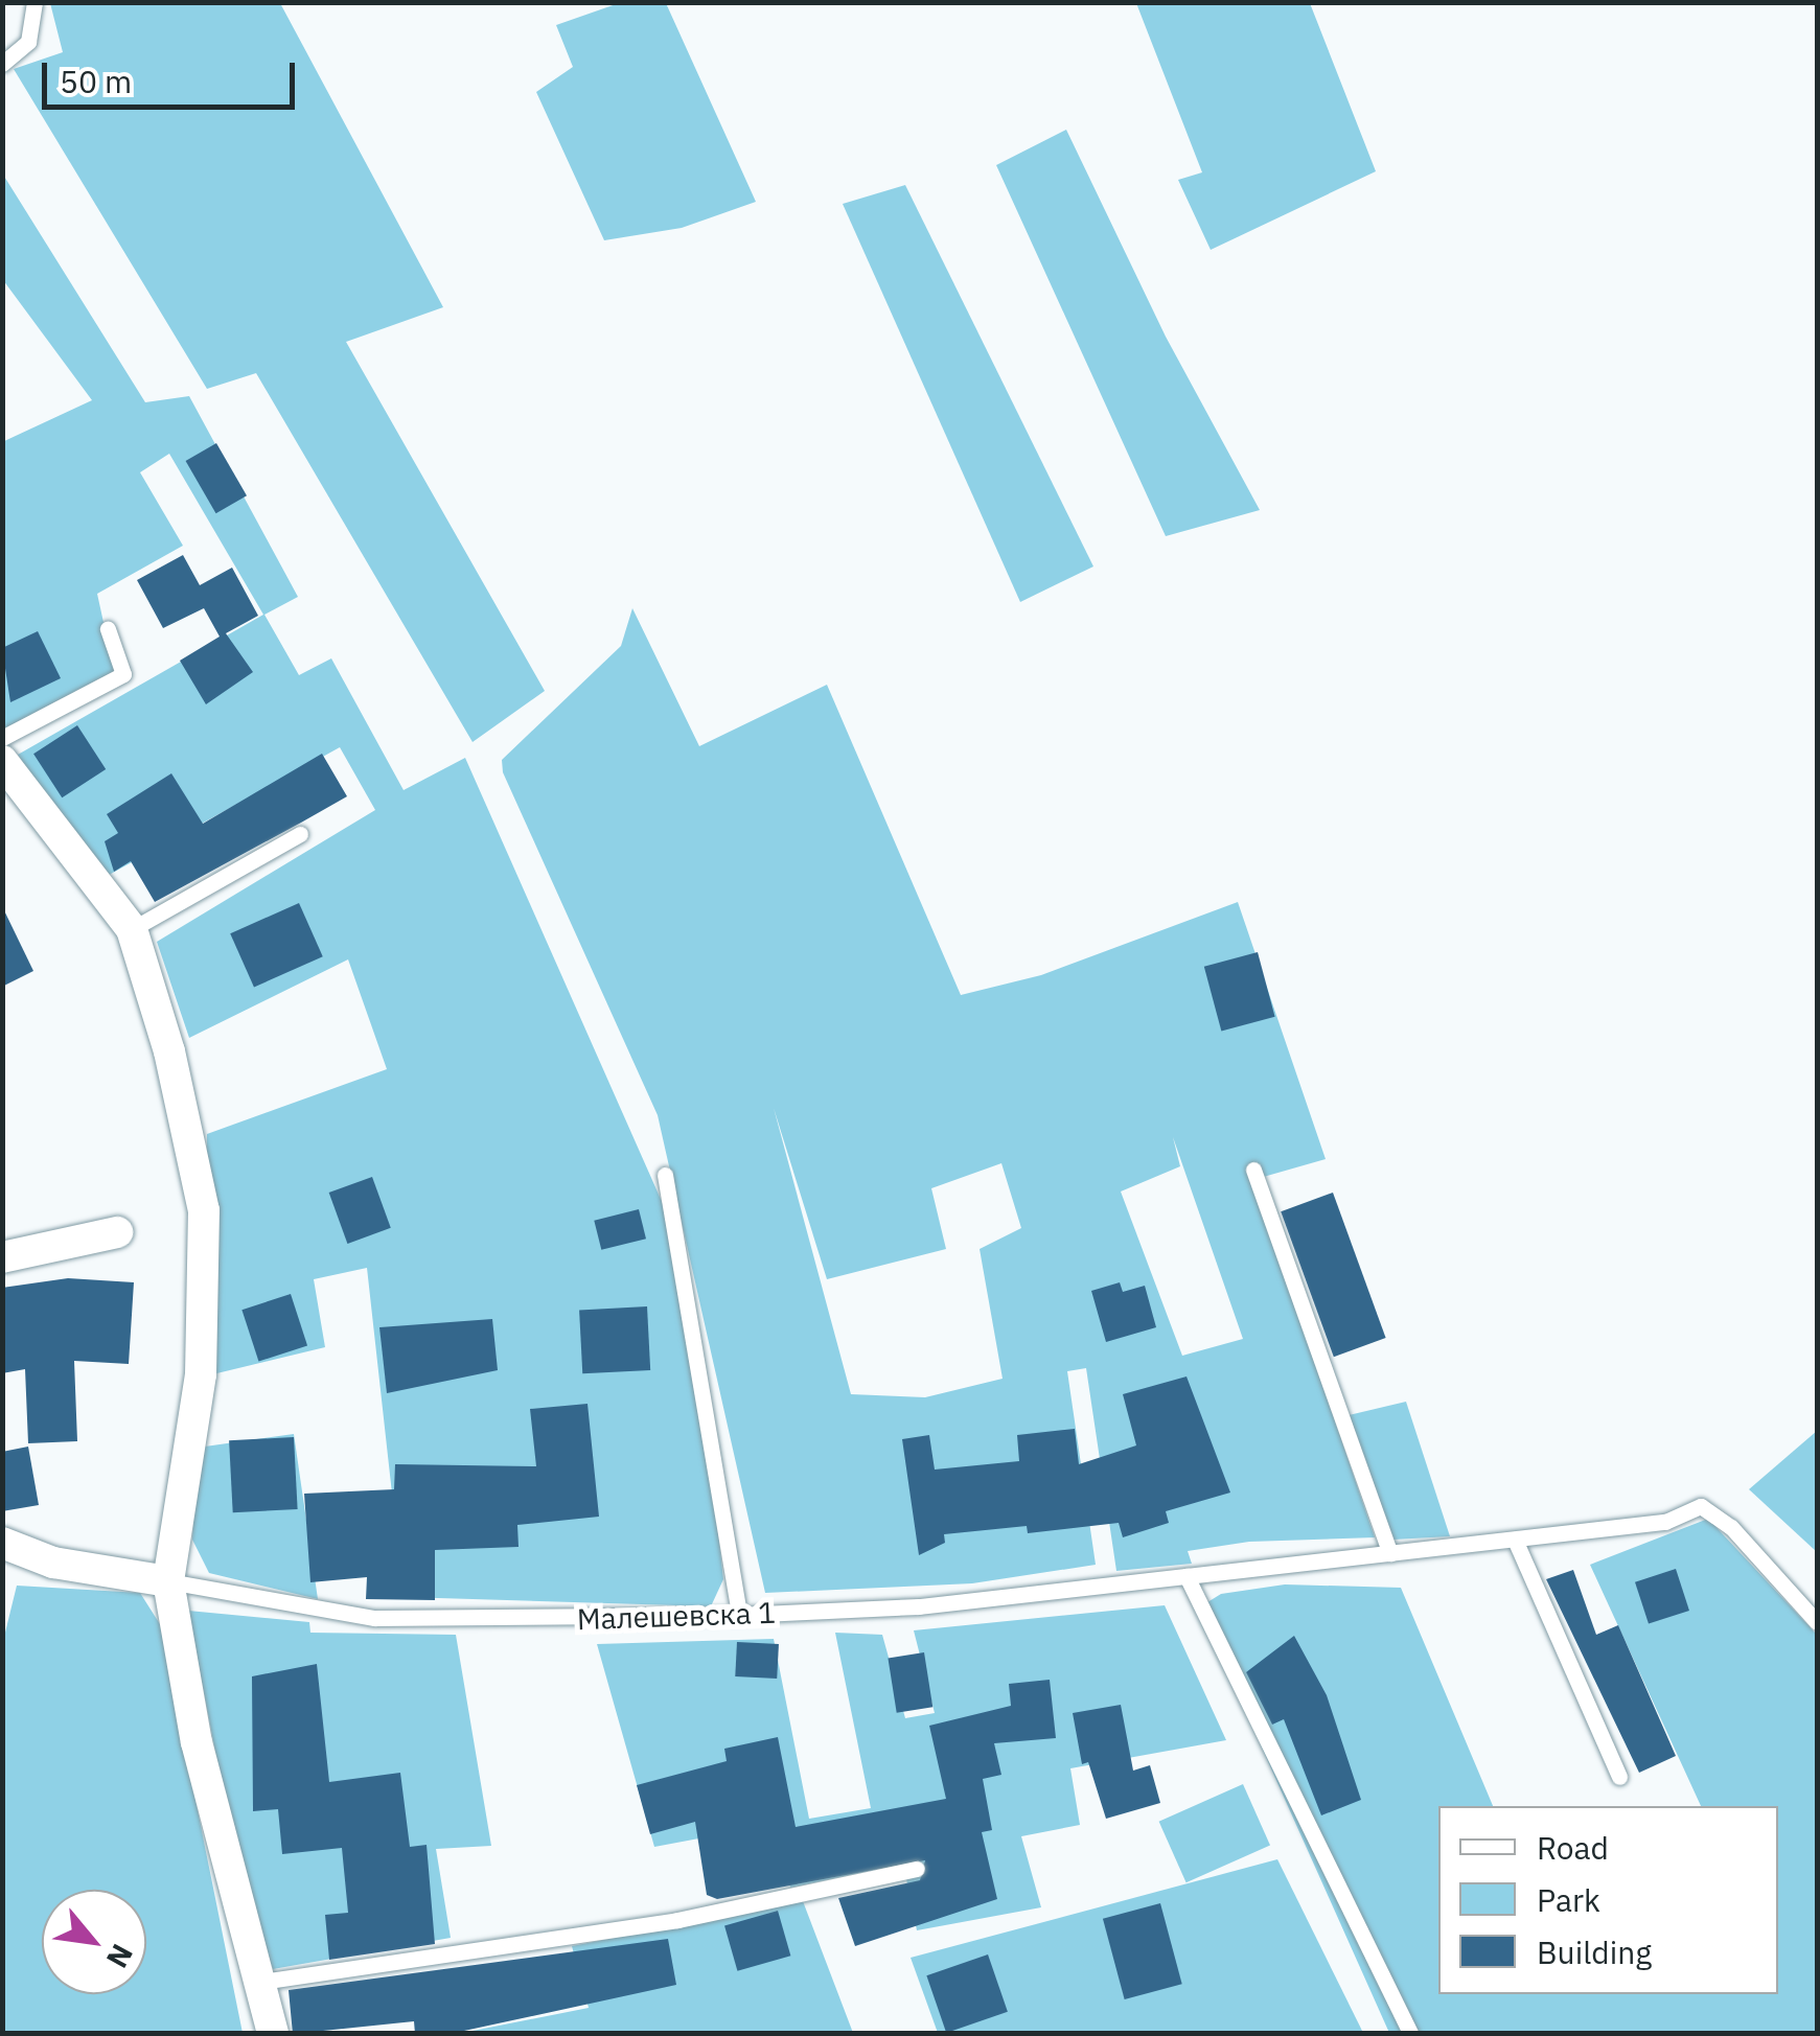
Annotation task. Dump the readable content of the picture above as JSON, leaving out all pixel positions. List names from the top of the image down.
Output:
{
  "streets": {
    "lane": ["Малешевска 1"]
  },
  "legend": ["Road", "Park", "Building"],
  "scale_bar": "50 m",
  "north": "bottom right"
}
